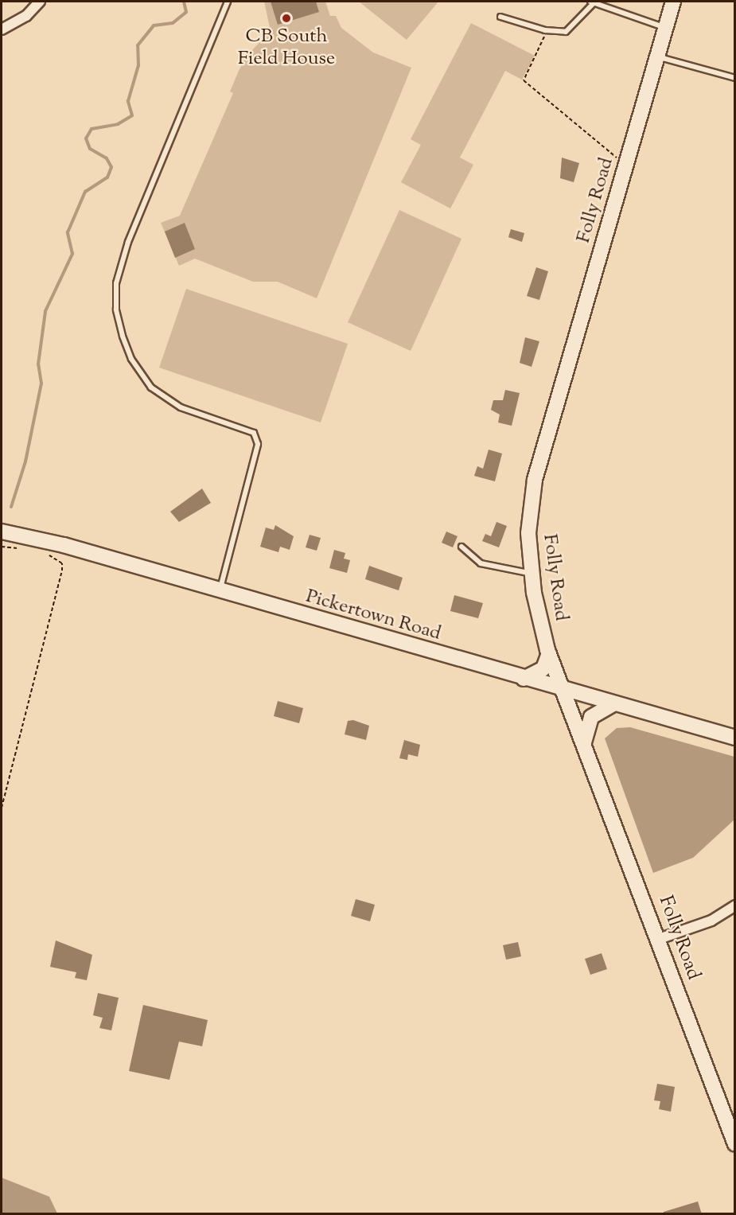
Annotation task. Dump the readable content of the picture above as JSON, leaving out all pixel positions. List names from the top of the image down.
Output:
{
  "streets": {
    "street": ["Folly Road", "Pickertown Road"]
  },
  "crossings": [
    ["Folly Road", "Pickertown Road"]
  ],
  "places": ["CB South Field House"]
}
